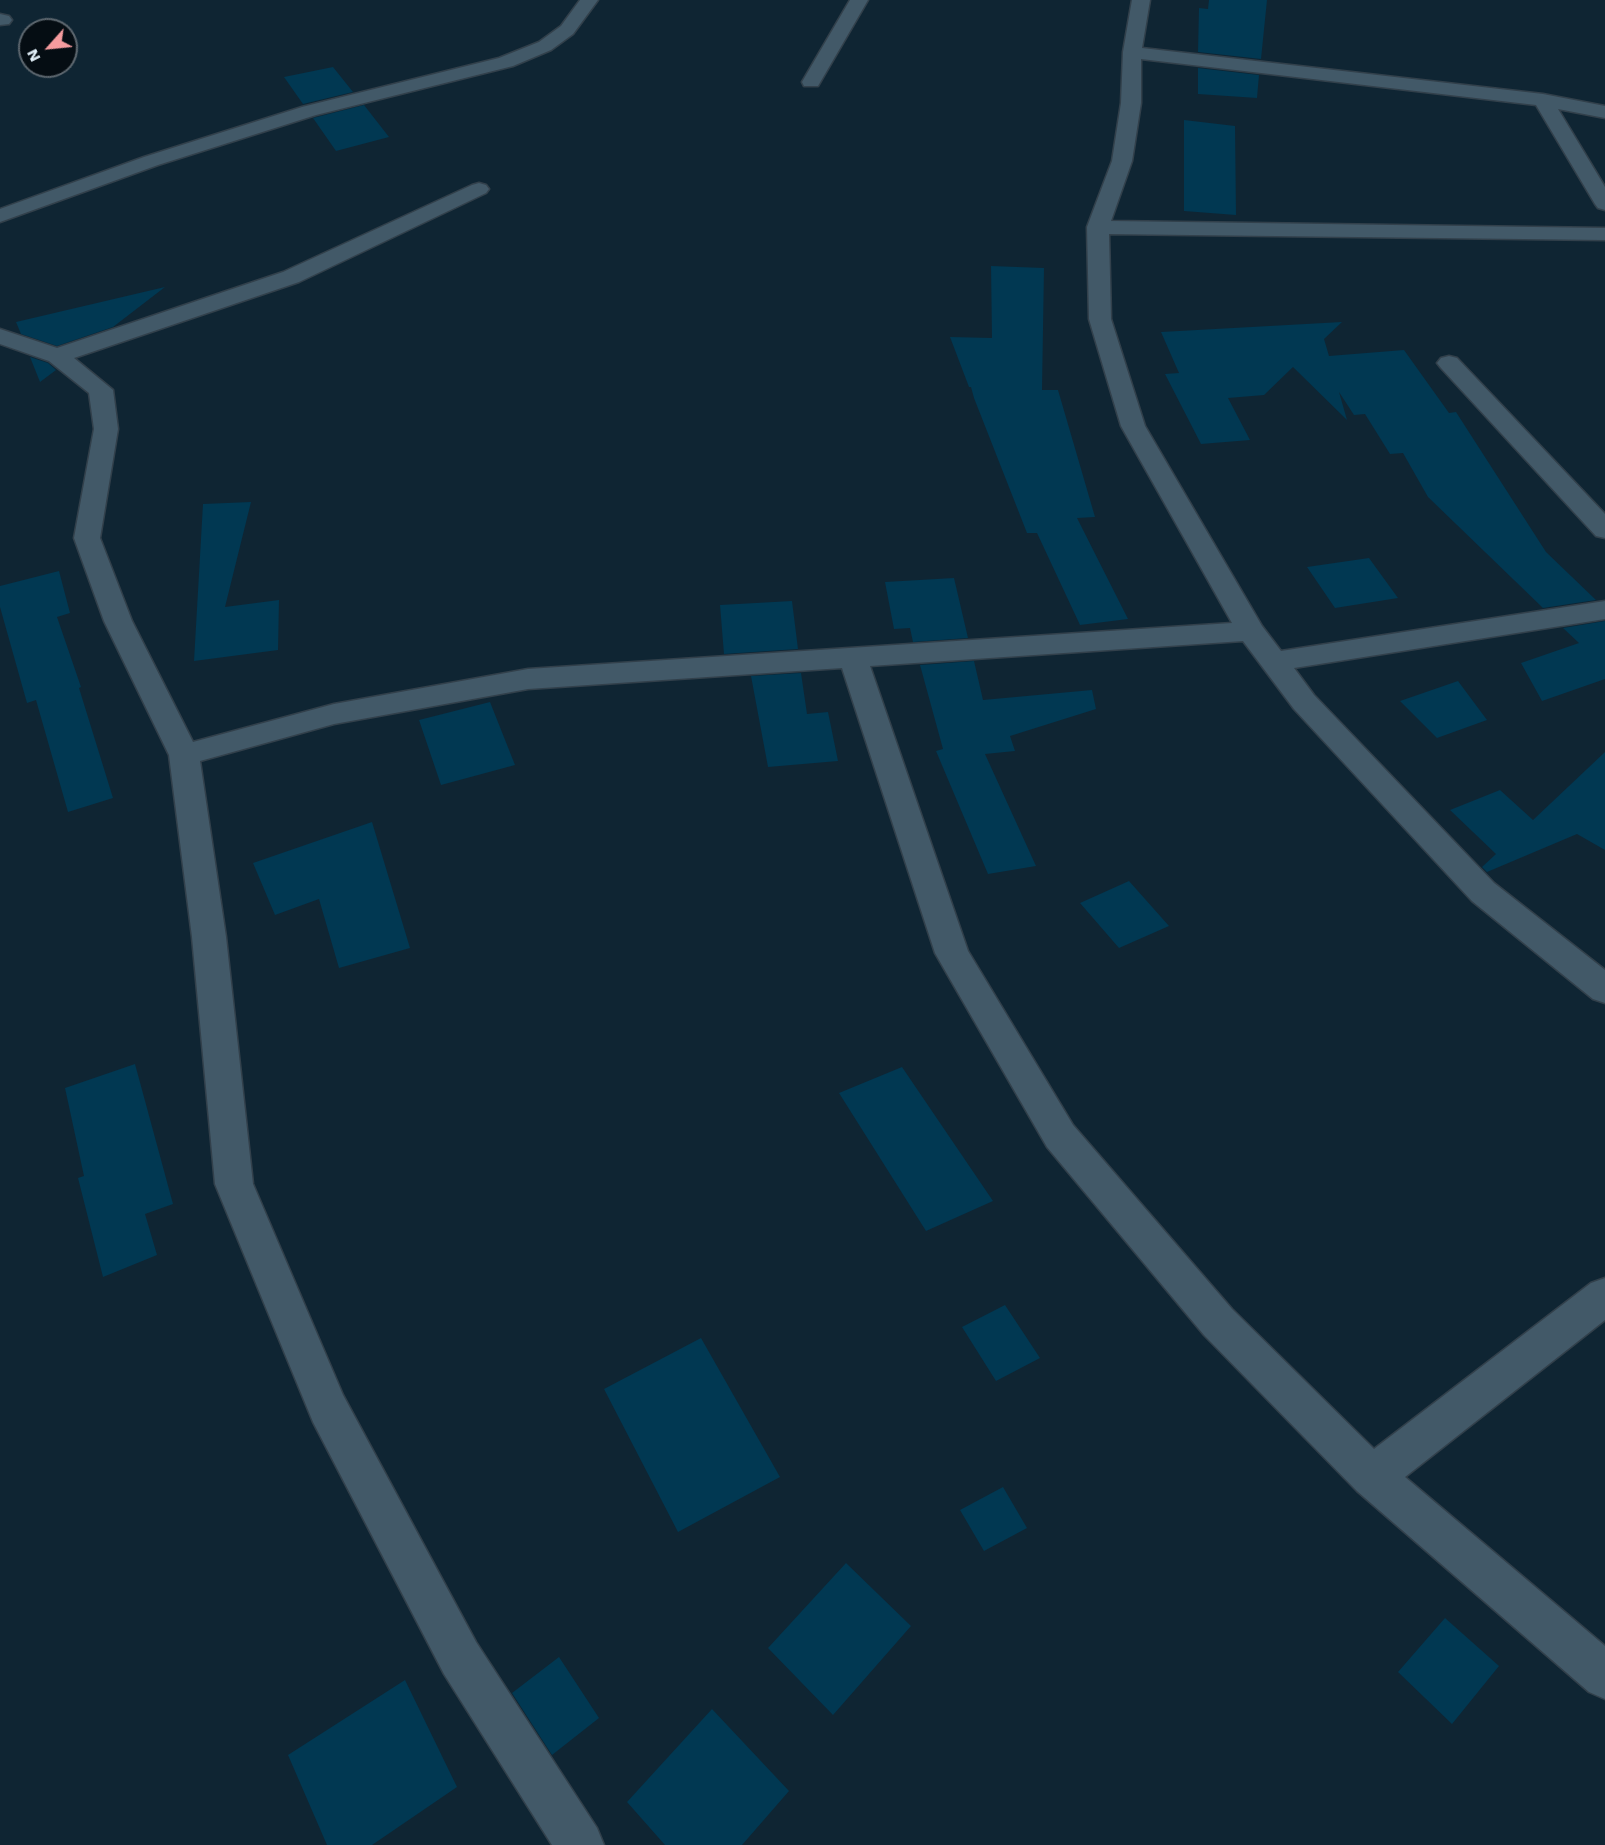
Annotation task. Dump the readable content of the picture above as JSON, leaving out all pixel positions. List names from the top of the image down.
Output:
{
  "north": "bottom left"
}
